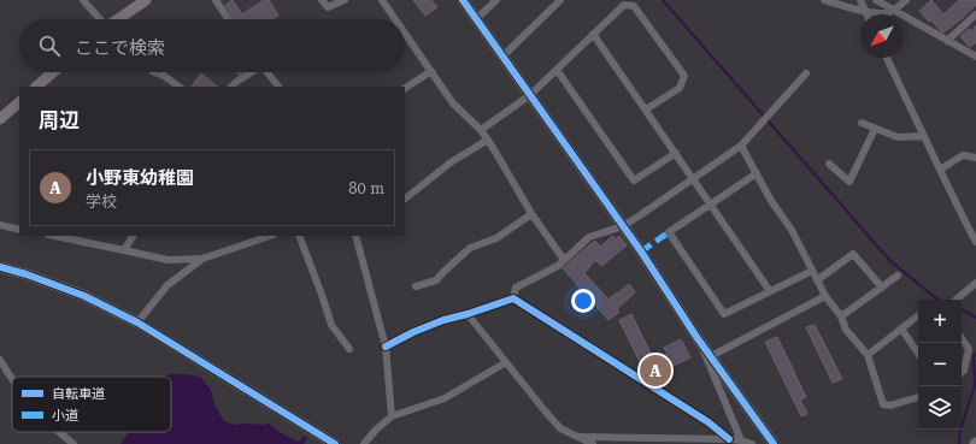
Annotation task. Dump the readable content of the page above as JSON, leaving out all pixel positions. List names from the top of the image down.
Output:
{
  "legend": ["自転車道", "小道"],
  "north": "bottom left",
  "page": {
    "search": "ここで検索",
    "heading": "周辺",
    "list": [
      {
        "mark": "A",
        "name": "小野東幼稚園",
        "note": "学校",
        "value": "80 m"
      }
    ],
    "map_buttons": ["+", "−"],
    "pins": "A"
  }
}
